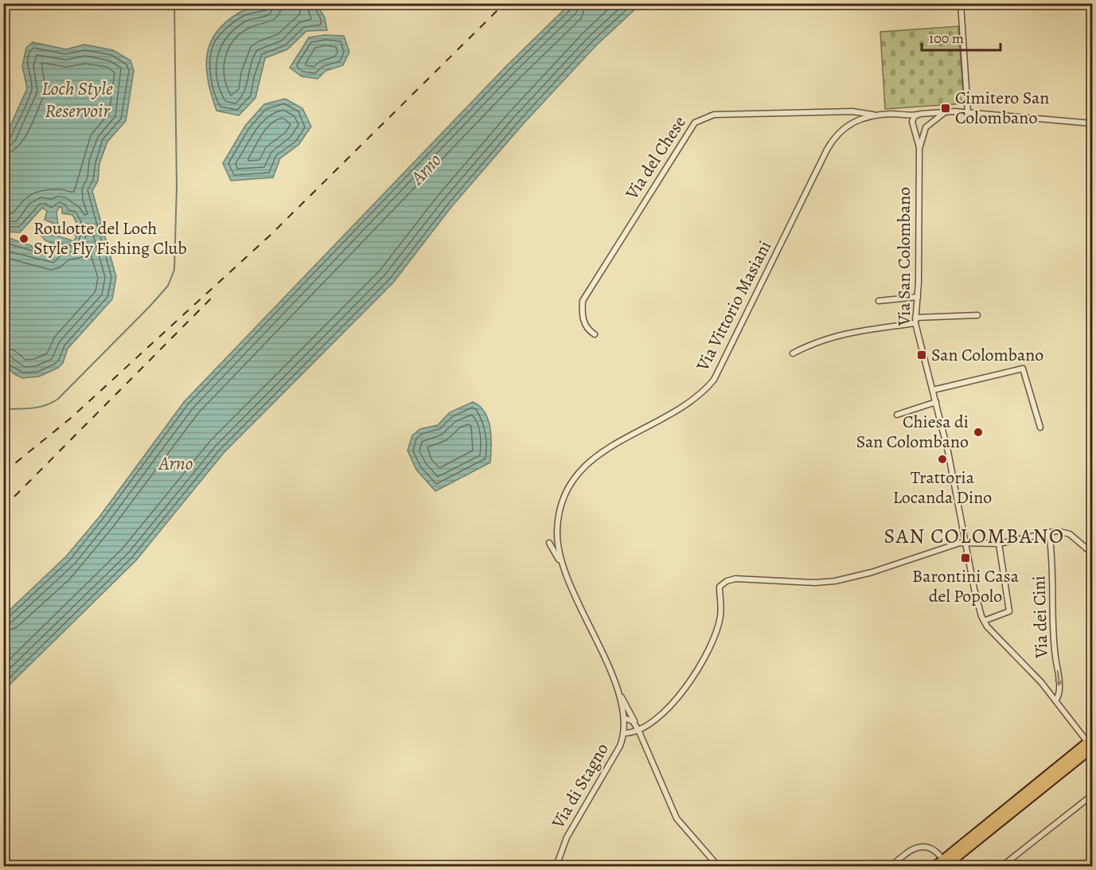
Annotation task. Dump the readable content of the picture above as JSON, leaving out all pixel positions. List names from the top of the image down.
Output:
{
  "streets": {
    "street": [
      "Via del Chese",
      "Via San Colombano",
      "Via Vittorio Masiani",
      "Via dei Cini",
      "Via di Stagno"
    ]
  },
  "crossings": [
    ["Via del Chese", "Via San Colombano"],
    ["Via del Chese", "Via Vittorio Masiani"],
    ["Via Vittorio Masiani", "Via di Stagno"]
  ],
  "one_way": ["Via dei Cini"],
  "districts": ["SAN COLOMBANO"],
  "water": ["Loch Style Reservoir", "Arno"],
  "places": {
    "transit": ["Cimitero San Colombano", "San Colombano", "Barontini Casa del Popolo"],
    "other": ["Roulotte del Loch Style Fly Fishing Club", "Chiesa di San Colombano", "Trattoria Locanda Dino"]
  },
  "scale_bar": "100 m"
}
